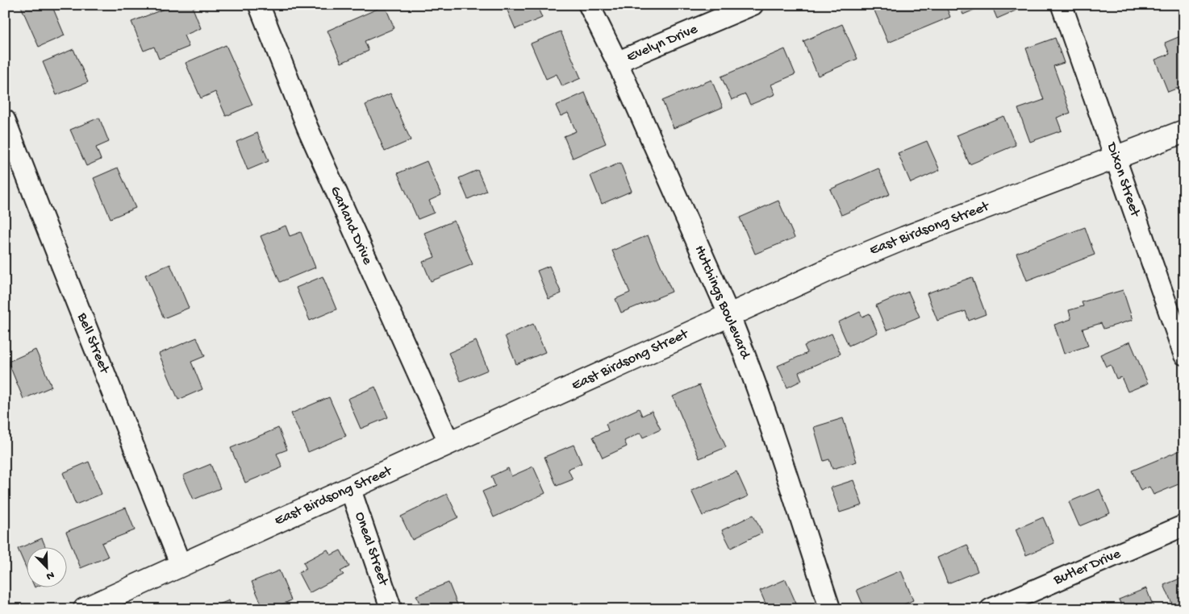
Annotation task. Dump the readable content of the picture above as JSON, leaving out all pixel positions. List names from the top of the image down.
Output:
{
  "streets": {
    "street": [
      "Evelyn Drive",
      "Dixon Street",
      "Garland Drive",
      "East Birdsong Street",
      "Hutchings Boulevard",
      "Bell Street",
      "Oneal Street",
      "Butler Drive"
    ]
  },
  "crossings": [
    ["Evelyn Drive", "Hutchings Boulevard"],
    ["Dixon Street", "East Birdsong Street"],
    ["Garland Drive", "East Birdsong Street"],
    ["East Birdsong Street", "Hutchings Boulevard"],
    ["East Birdsong Street", "Bell Street"],
    ["East Birdsong Street", "Oneal Street"]
  ],
  "north": "bottom right"
}
